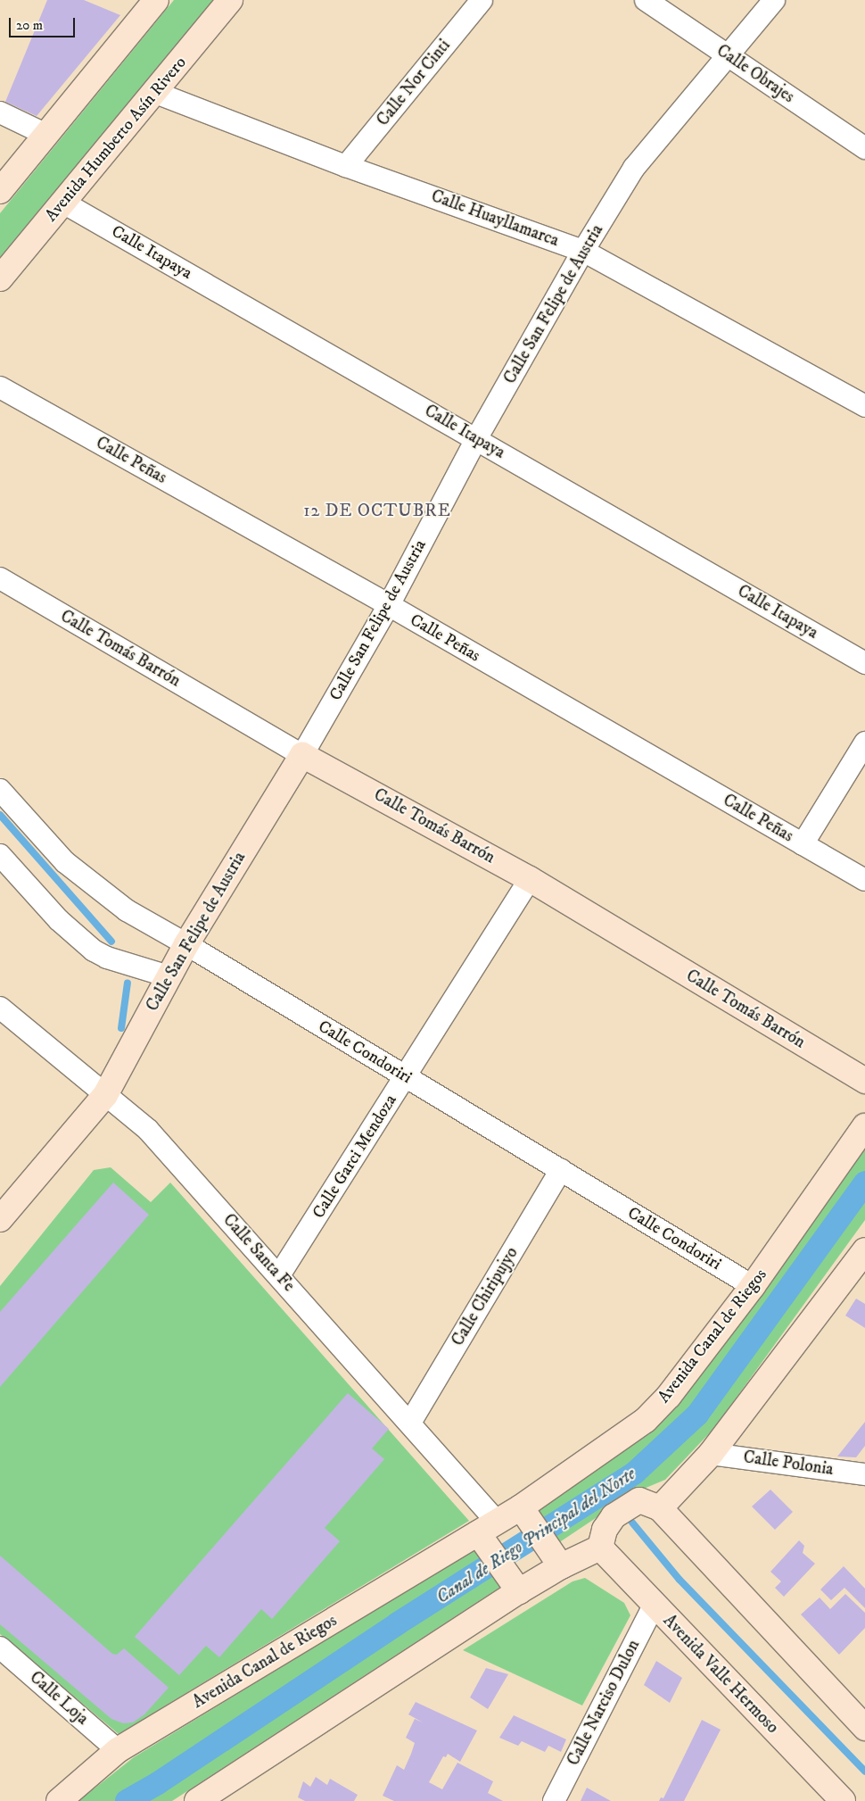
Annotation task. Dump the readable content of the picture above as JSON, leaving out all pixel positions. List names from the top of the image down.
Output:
{
  "streets": {
    "street": [
      "Calle Obrajes",
      "Calle Nor Cinti",
      "Avenida Humberto Asín Rivero",
      "Calle Huayllamarca",
      "Calle Itapaya",
      "Calle San Felipe de Austria",
      "Calle Peñas",
      "Calle Tomás Barrón",
      "Calle Condoriri",
      "Calle Garci Mendoza",
      "Calle Santa Fe",
      "Calle Chiripujyo",
      "Avenida Canal de Riegos",
      "Calle Polonia",
      "Avenida Valle Hermoso",
      "Calle Loja",
      "Calle Narciso Dulon"
    ]
  },
  "crossings": [
    ["Calle Obrajes", "Calle San Felipe de Austria"],
    ["Calle Nor Cinti", "Calle Huayllamarca"],
    ["Avenida Humberto Asín Rivero", "Calle Huayllamarca"],
    ["Avenida Humberto Asín Rivero", "Calle Itapaya"],
    ["Calle Huayllamarca", "Calle San Felipe de Austria"],
    ["Calle Itapaya", "Calle San Felipe de Austria"],
    ["Calle San Felipe de Austria", "Calle Peñas"],
    ["Calle San Felipe de Austria", "Calle Tomás Barrón"],
    ["Calle San Felipe de Austria", "Calle Condoriri"],
    ["Calle San Felipe de Austria", "Calle Santa Fe"],
    ["Calle Tomás Barrón", "Calle Garci Mendoza"],
    ["Calle Condoriri", "Calle Garci Mendoza"],
    ["Calle Condoriri", "Calle Chiripujyo"],
    ["Calle Condoriri", "Avenida Canal de Riegos"],
    ["Calle Garci Mendoza", "Calle Santa Fe"],
    ["Calle Santa Fe", "Calle Chiripujyo"],
    ["Calle Santa Fe", "Avenida Canal de Riegos"],
    ["Avenida Canal de Riegos", "Calle Loja"],
    ["Avenida Valle Hermoso", "Calle Narciso Dulon"]
  ],
  "districts": ["12 DE OCTUBRE"],
  "water": ["Canal de Riego Principal del Norte"],
  "scale_bar": "20 m"
}
